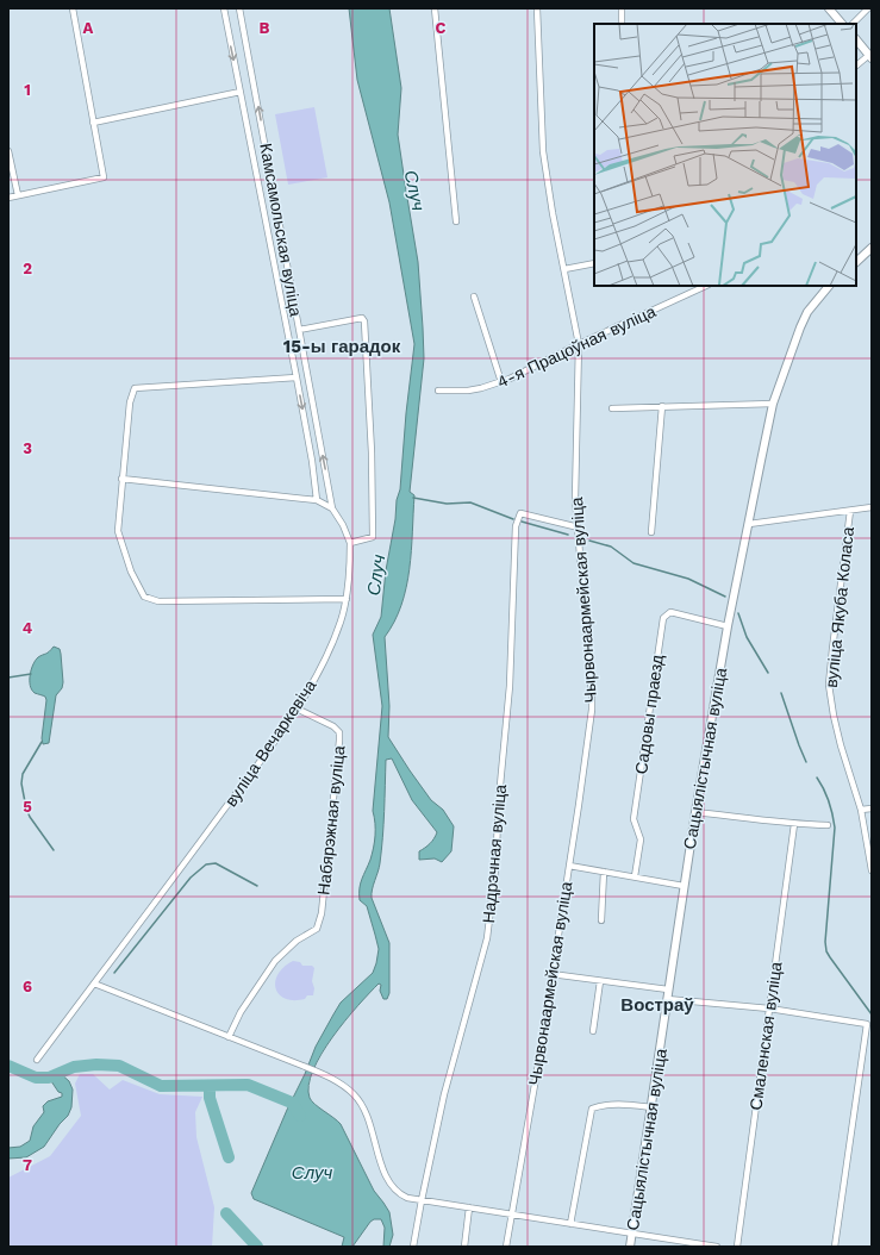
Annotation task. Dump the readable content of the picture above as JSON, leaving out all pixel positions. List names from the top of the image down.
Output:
{
  "streets": {
    "main road": ["Сацыялістычная вуліца"],
    "street": [
      "Камсамольская вуліца",
      "4-я Працоўная вуліца",
      "Чырвонаармейская вуліца",
      "вуліца Якуба Коласа",
      "Садовы праезд",
      "вуліца Вечаркевіча",
      "Набярэжная вуліца",
      "Надрэчная вуліца",
      "Смаленская вуліца"
    ]
  },
  "crossings": [
    ["4-я Працоўная вуліца", "Чырвонаармейская вуліца"],
    ["Чырвонаармейская вуліца", "Надрэчная вуліца"],
    ["Садовы праезд", "Сацыялістычная вуліца"],
    ["вуліца Вечаркевіча", "Набярэжная вуліца"]
  ],
  "districts": ["15-ы гарадок", "Востраў"],
  "water": ["Случ"],
  "grid": {
    "columns": ["A", "B", "C"],
    "rows": [
      "1",
      "2",
      "3",
      "4",
      "5",
      "6",
      "7"
    ]
  }
}
